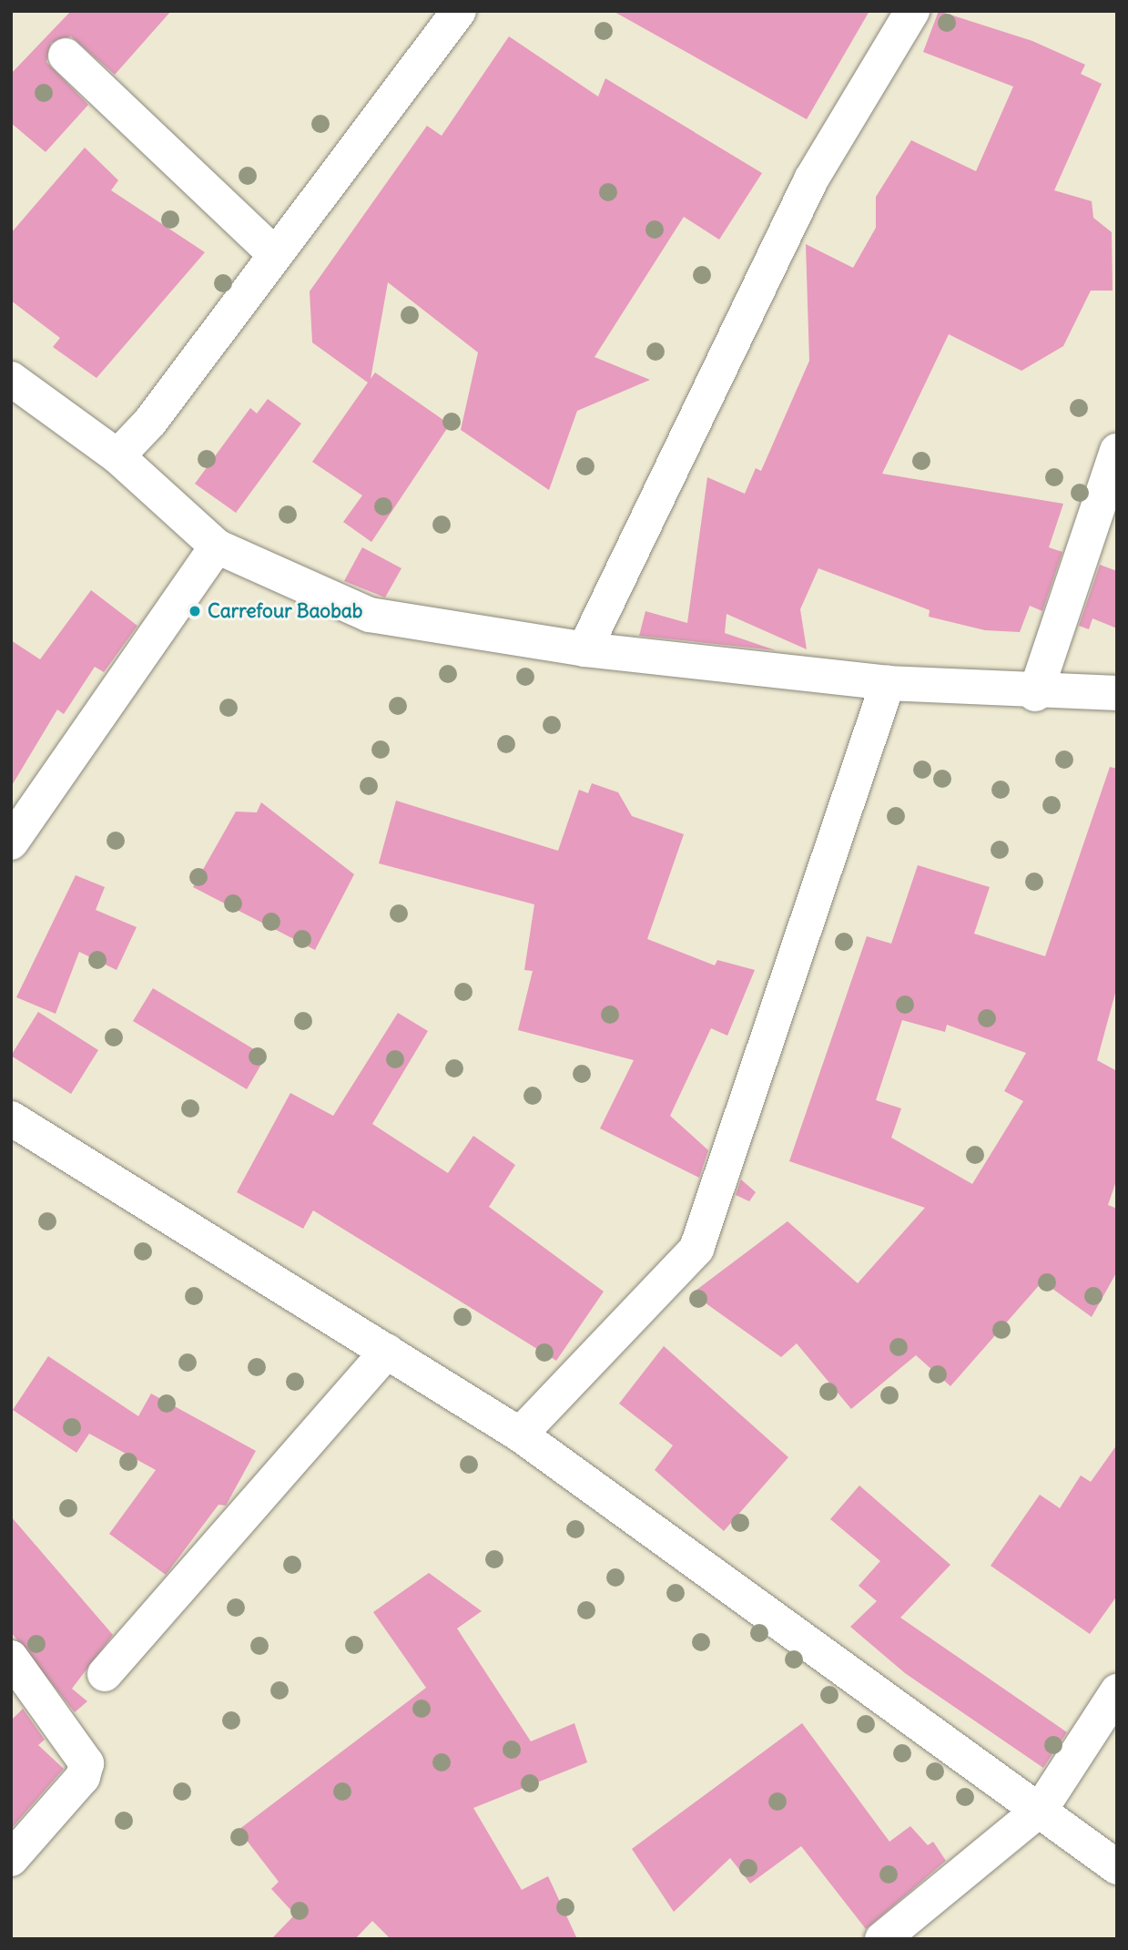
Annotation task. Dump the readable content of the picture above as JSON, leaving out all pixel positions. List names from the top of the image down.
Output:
{
  "places": ["Carrefour Baobab"]
}
